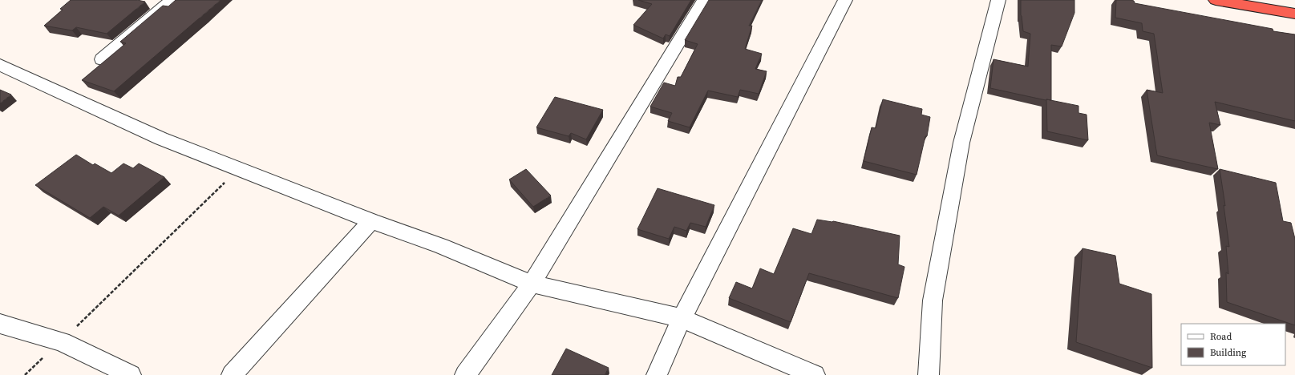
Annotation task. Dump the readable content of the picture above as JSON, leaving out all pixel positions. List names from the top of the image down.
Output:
{
  "legend": ["Road", "Building"]
}
